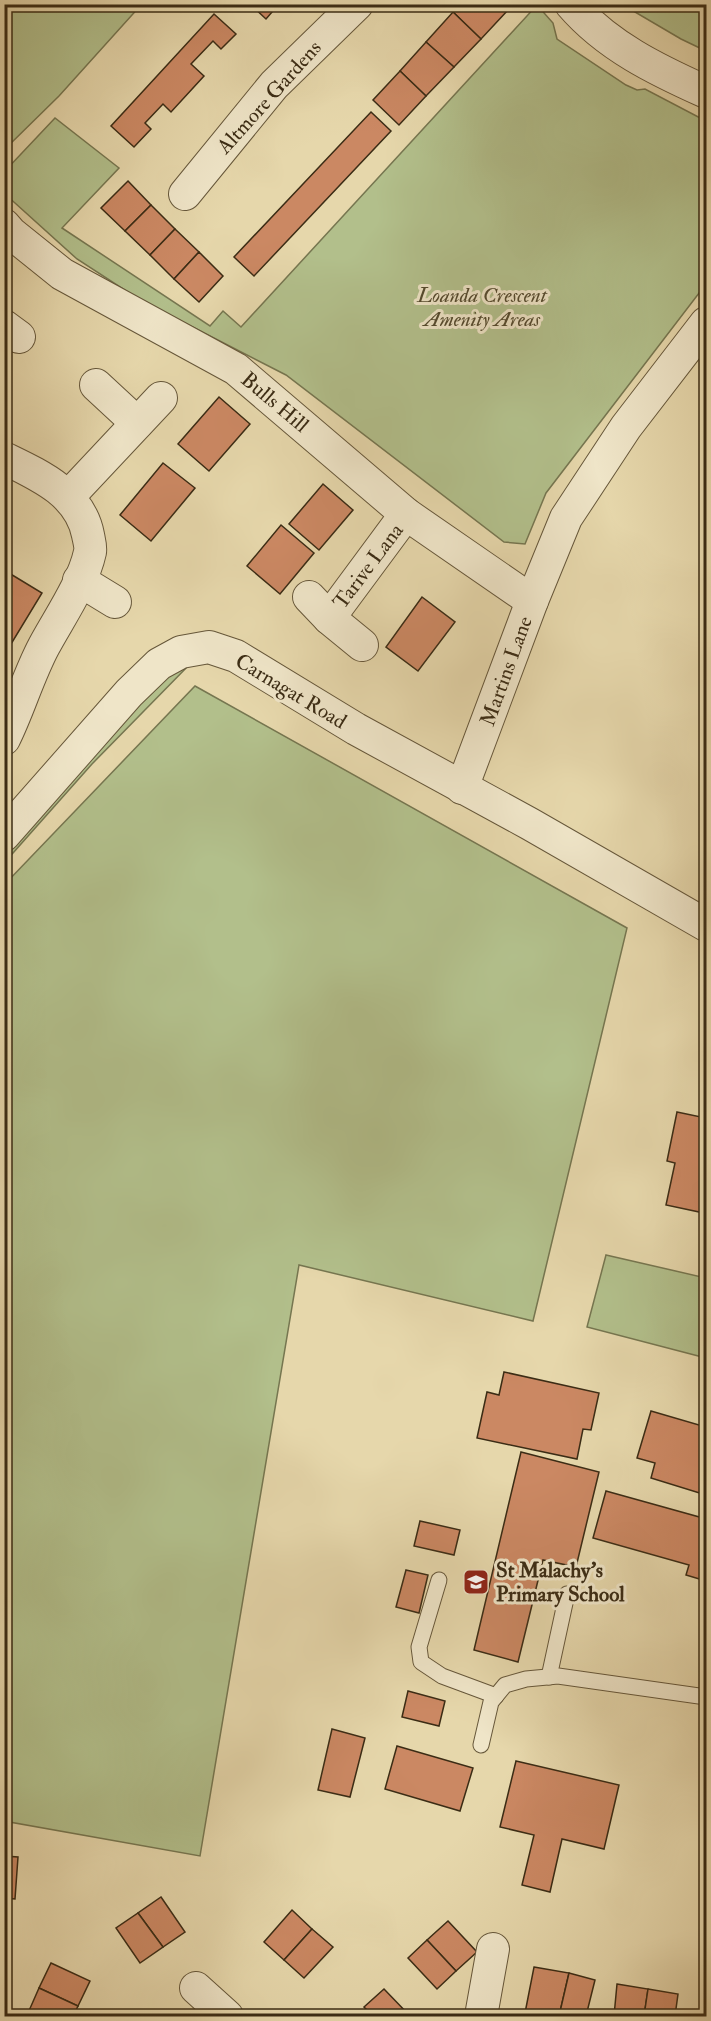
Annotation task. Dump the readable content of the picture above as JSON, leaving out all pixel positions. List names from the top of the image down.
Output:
{
  "streets": {
    "street": [
      "Altmore Gardens",
      "Bulls Hill",
      "Tarive Lana",
      "Martins Lane",
      "Carnagat Road"
    ]
  },
  "crossings": [
    ["Bulls Hill", "Tarive Lana"],
    ["Bulls Hill", "Martins Lane"],
    ["Martins Lane", "Carnagat Road"]
  ],
  "parks": ["Loanda Crescent Amenity Areas"],
  "places": {
    "school or university": ["St Malachy's Primary School"]
  }
}
